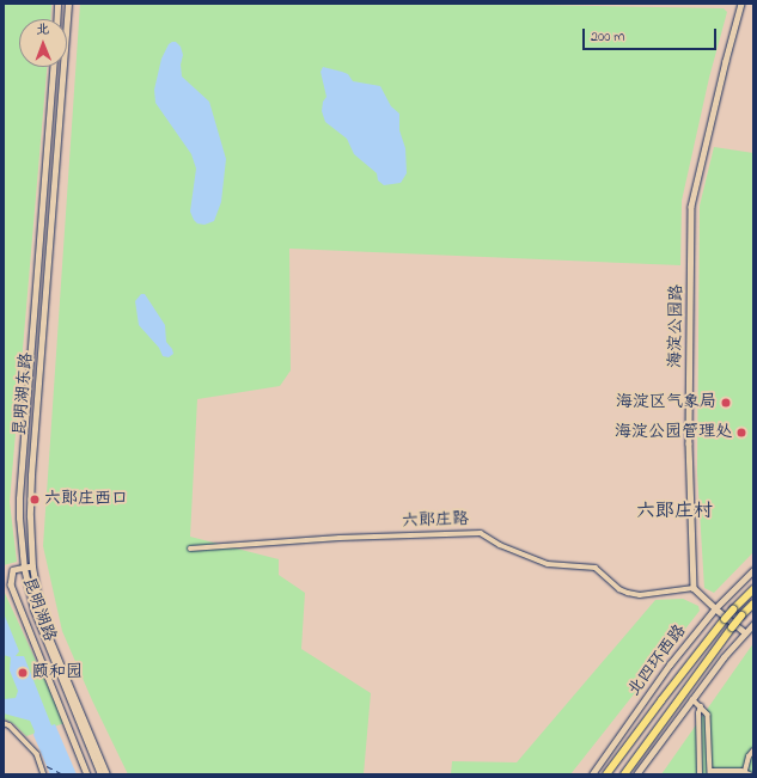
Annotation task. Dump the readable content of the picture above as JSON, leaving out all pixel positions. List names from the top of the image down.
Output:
{
  "streets": {
    "highway": ["北四环西路"],
    "main road": ["昆明湖东路"],
    "street": ["海淀公园路", "六郎庄路", "昆明湖路"]
  },
  "crossings": [
    ["海淀公园路", "六郎庄路"],
    ["昆明湖东路", "昆明湖路"]
  ],
  "districts": ["六郎庄村"],
  "places": [
    "海淀区气象局",
    "海淀公园管理处",
    "六郎庄西口",
    "颐和园"
  ],
  "scale_bar": "200 m",
  "north": "top"
}
